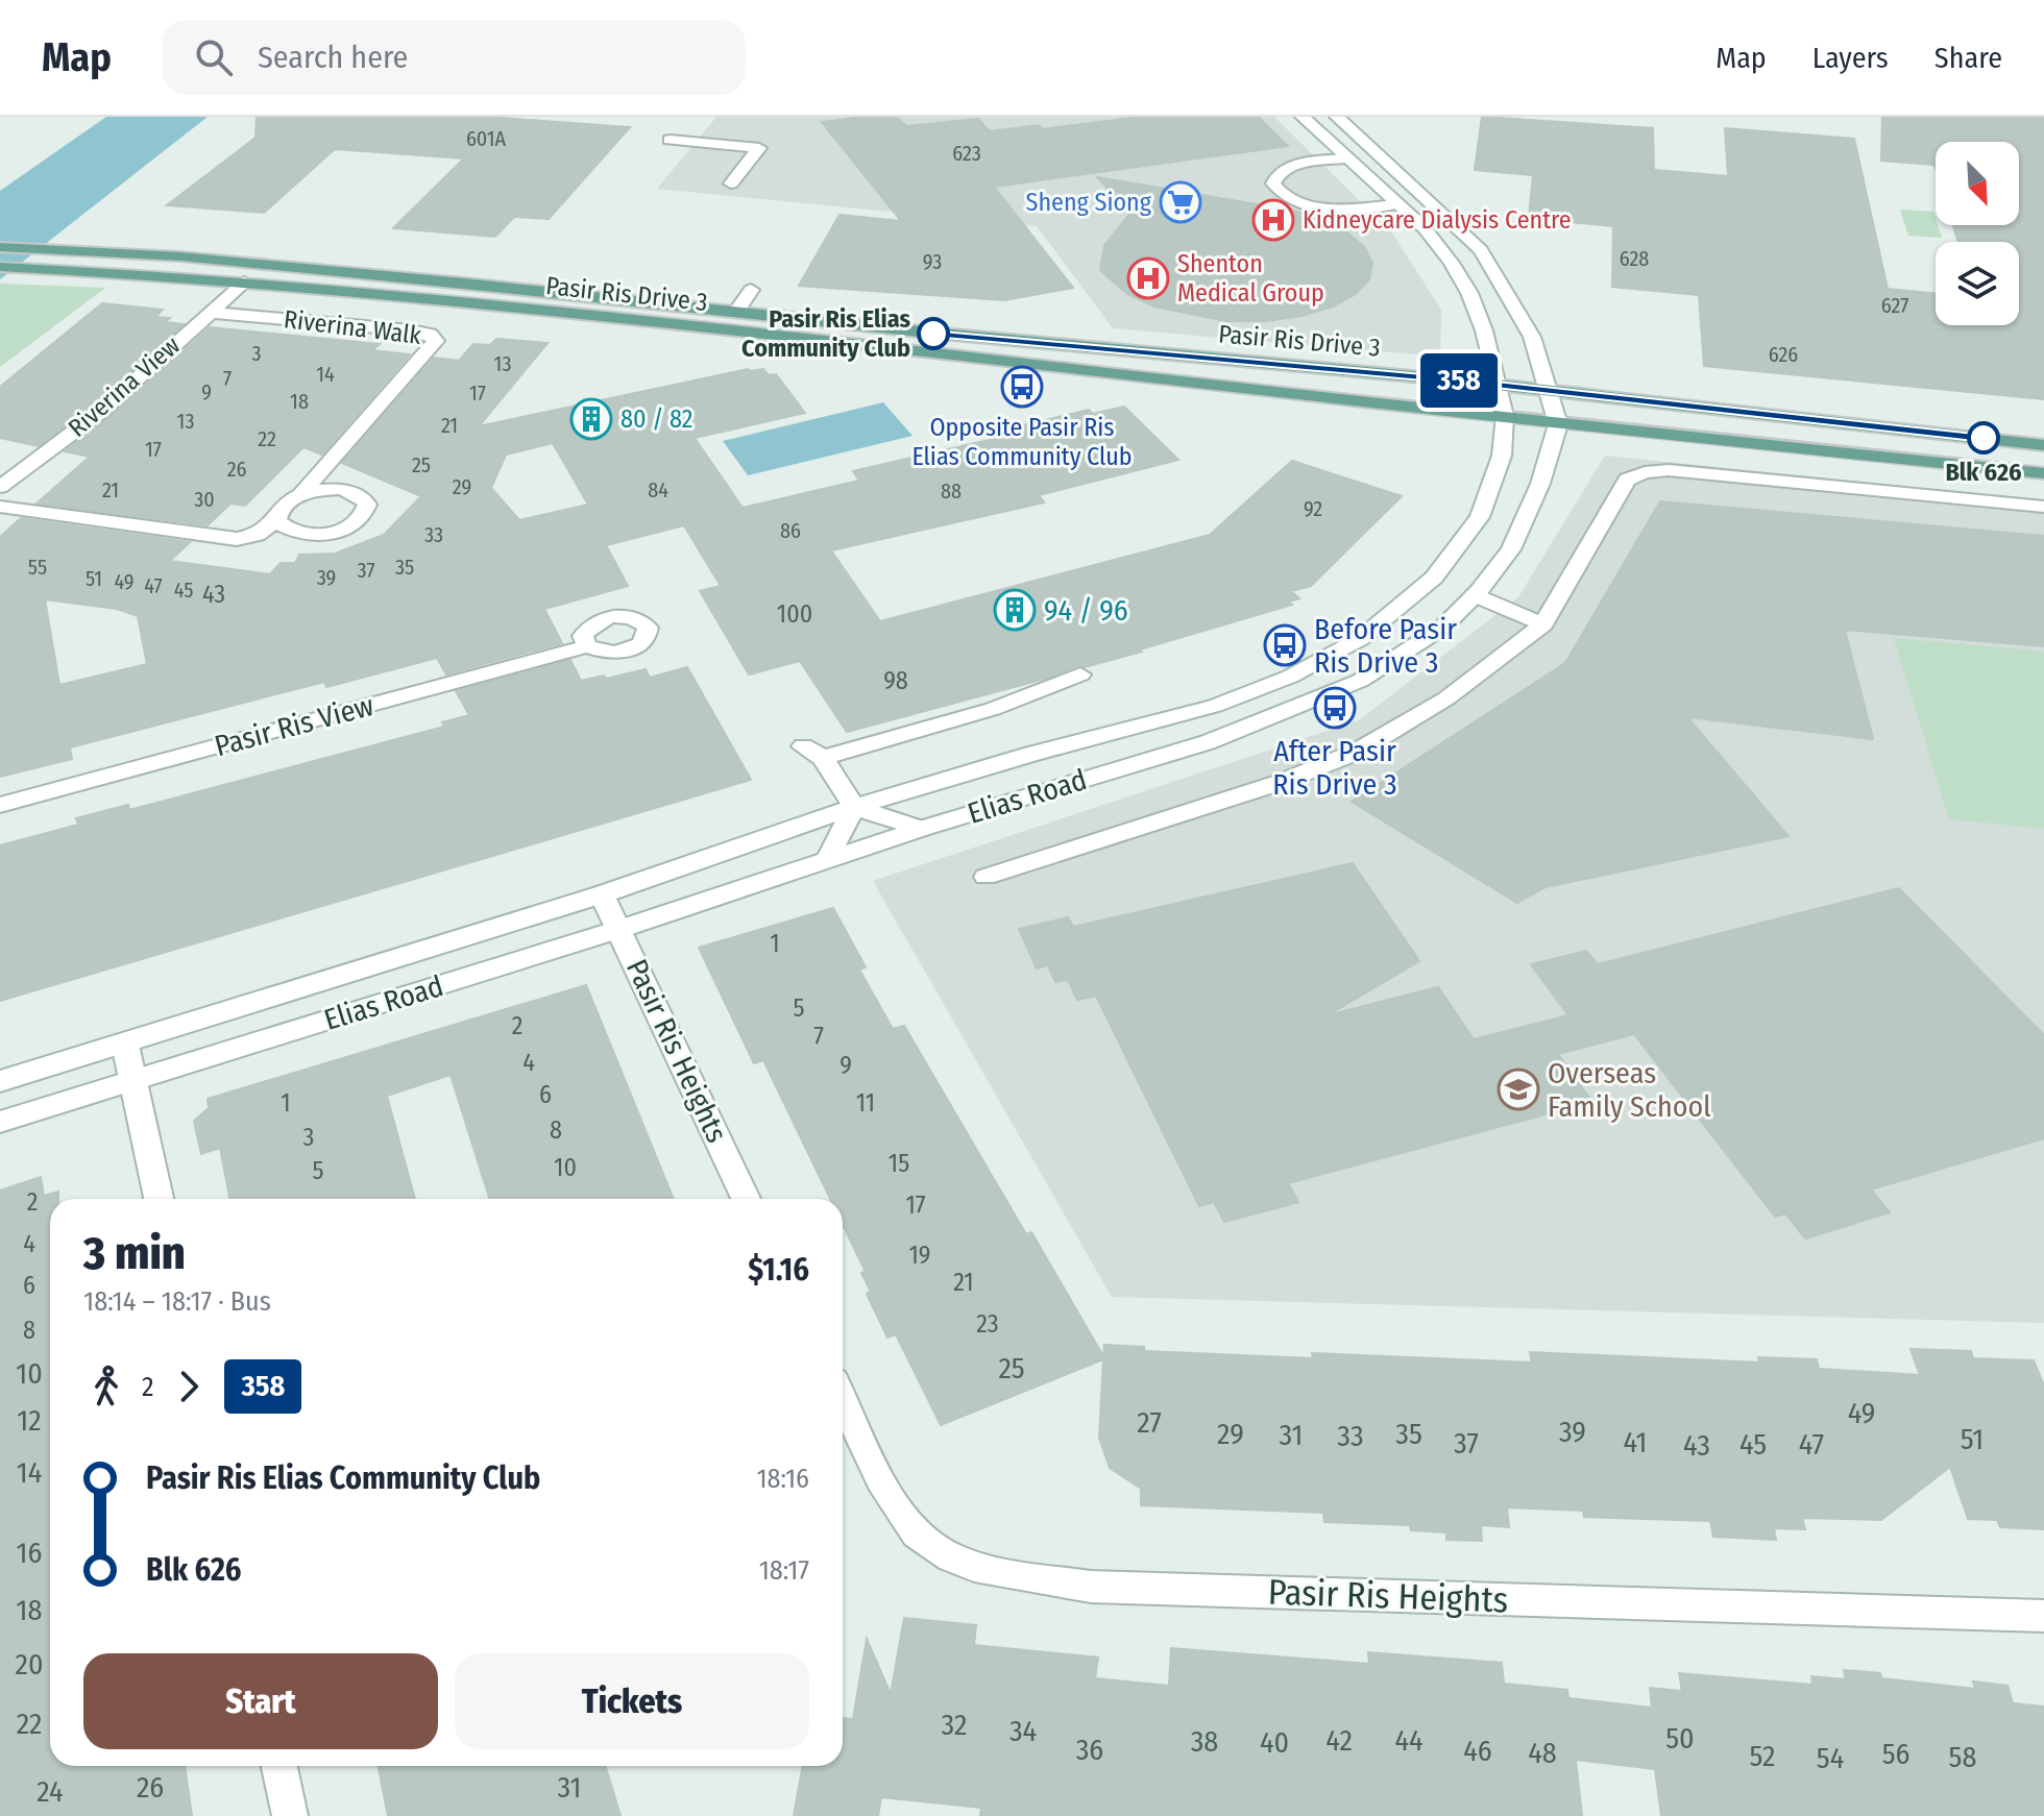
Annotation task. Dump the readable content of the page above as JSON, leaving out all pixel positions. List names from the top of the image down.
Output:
{
  "streets": {
    "main road": ["Pasir Ris Drive 3"],
    "street": [
      "Riverina Walk",
      "Riverina View",
      "Pasir Ris View",
      "Elias Road",
      "Pasir Ris Heights"
    ]
  },
  "crossings": [
    ["Pasir Ris Drive 3", "Riverina View"],
    ["Pasir Ris Drive 3", "Elias Road"],
    ["Riverina Walk", "Riverina View"],
    ["Elias Road", "Pasir Ris Heights"]
  ],
  "places": {
    "supermarket": ["Sheng Siong"],
    "hospital": ["Kidneycare Dialysis Centre", "Shenton Medical Group"],
    "other": ["Pasir Ris Elias Community Club", "Blk 626"],
    "bus stop": ["Opposite Pasir Ris Elias Community Club", "Before Pasir Ris Drive 3", "After Pasir Ris Drive 3"],
    "building": ["80 / 82", "94 / 96"],
    "school or university": ["Overseas Family School"]
  },
  "lines": ["bus line 358"],
  "house_numbers": [
    "601A",
    "623",
    "628",
    "93",
    "627",
    "3",
    "626",
    "13",
    "14",
    "7",
    "9",
    "17",
    "18",
    "13",
    "21",
    "22",
    "17",
    "25",
    "26",
    "29",
    "21",
    "84",
    "88",
    "30",
    "92",
    "86",
    "33",
    "55",
    "35",
    "37",
    "39",
    "51",
    "49",
    "47",
    "45",
    "43",
    "100",
    "98",
    "1",
    "5",
    "2",
    "7",
    "4",
    "9",
    "6",
    "1",
    "11",
    "8",
    "3",
    "15",
    "10",
    "5",
    "2",
    "17",
    "4",
    "19",
    "21",
    "6",
    "23",
    "8",
    "25",
    "10",
    "49",
    "12",
    "27",
    "39",
    "29",
    "35",
    "31",
    "33",
    "51",
    "41",
    "37",
    "45",
    "47",
    "43",
    "14",
    "16",
    "18",
    "20",
    "22",
    "32",
    "34",
    "50",
    "42",
    "44",
    "38",
    "40",
    "36",
    "46",
    "48",
    "56",
    "52",
    "58",
    "54",
    "26",
    "31",
    "24"
  ],
  "north": "bottom right",
  "page": {
    "header": "Map",
    "search": "Search here",
    "nav": ["Map", "Layers", "Share"],
    "on_map": "358",
    "heading": ["3 min", "18:14 – 18:17 · Bus", "$1.16"],
    "legs": ["2", "358"],
    "list": [
      {
        "name": "Pasir Ris Elias Community Club",
        "value": "18:16"
      },
      {
        "name": "Blk 626",
        "value": "18:17"
      }
    ],
    "buttons": ["Start", "Tickets"]
  }
}
